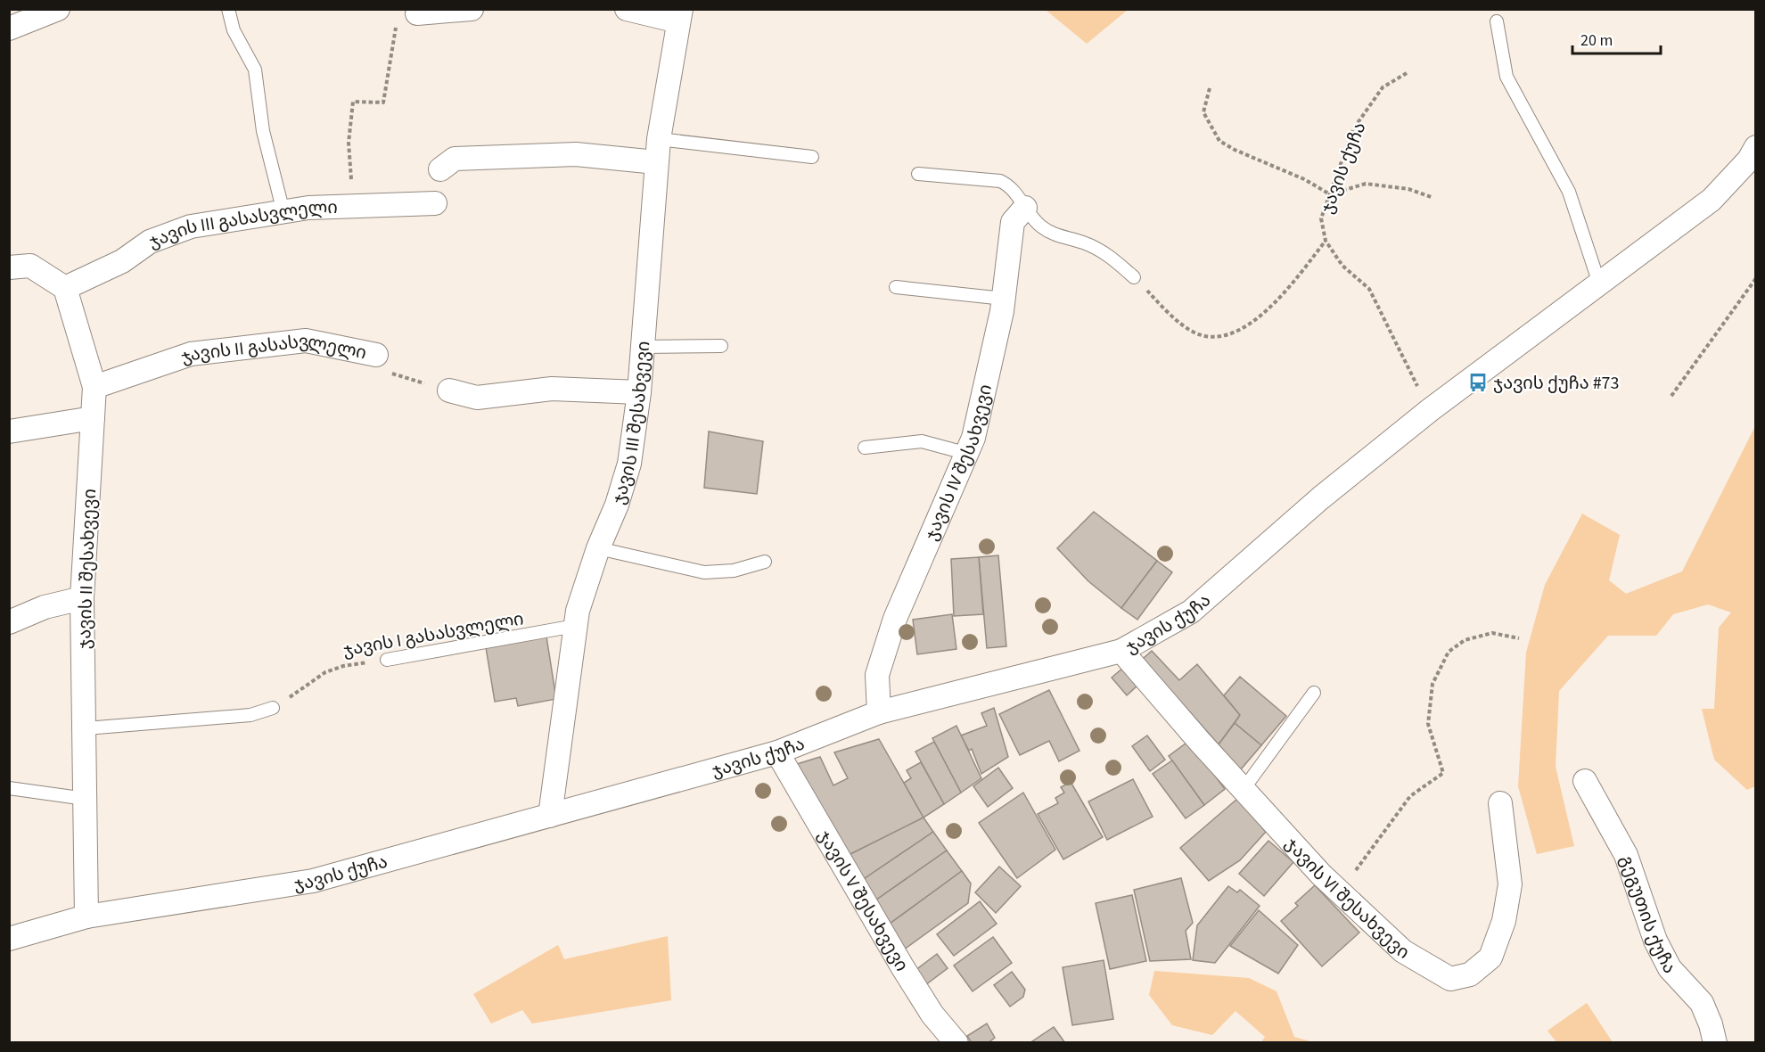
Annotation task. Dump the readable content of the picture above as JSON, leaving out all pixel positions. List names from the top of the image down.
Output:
{
  "streets": {
    "street": [
      "ჯავის ქუჩა",
      "ჯავის III გასასვლელი",
      "ჯავის II გასასვლელი",
      "ჯავის III შესახვევი",
      "ჯავის IV შესახვევი",
      "ჯავის II შესახვევი",
      "ჯავის VI შესახვევი",
      "ჯავის V შესახვევი",
      "გეგუთის ქუჩა"
    ],
    "lane": ["ჯავის I გასასვლელი"]
  },
  "crossings": [
    ["ჯავის ქუჩა", "ჯავის III შესახვევი"],
    ["ჯავის ქუჩა", "ჯავის IV შესახვევი"],
    ["ჯავის ქუჩა", "ჯავის II შესახვევი"],
    ["ჯავის ქუჩა", "ჯავის VI შესახვევი"],
    ["ჯავის ქუჩა", "ჯავის V შესახვევი"],
    ["ჯავის III გასასვლელი", "ჯავის II შესახვევი"],
    ["ჯავის II გასასვლელი", "ჯავის II შესახვევი"],
    ["ჯავის III შესახვევი", "ჯავის I გასასვლელი"]
  ],
  "places": {
    "bus stop": ["ჯავის ქუჩა #73"]
  },
  "scale_bar": "20 m"
}
